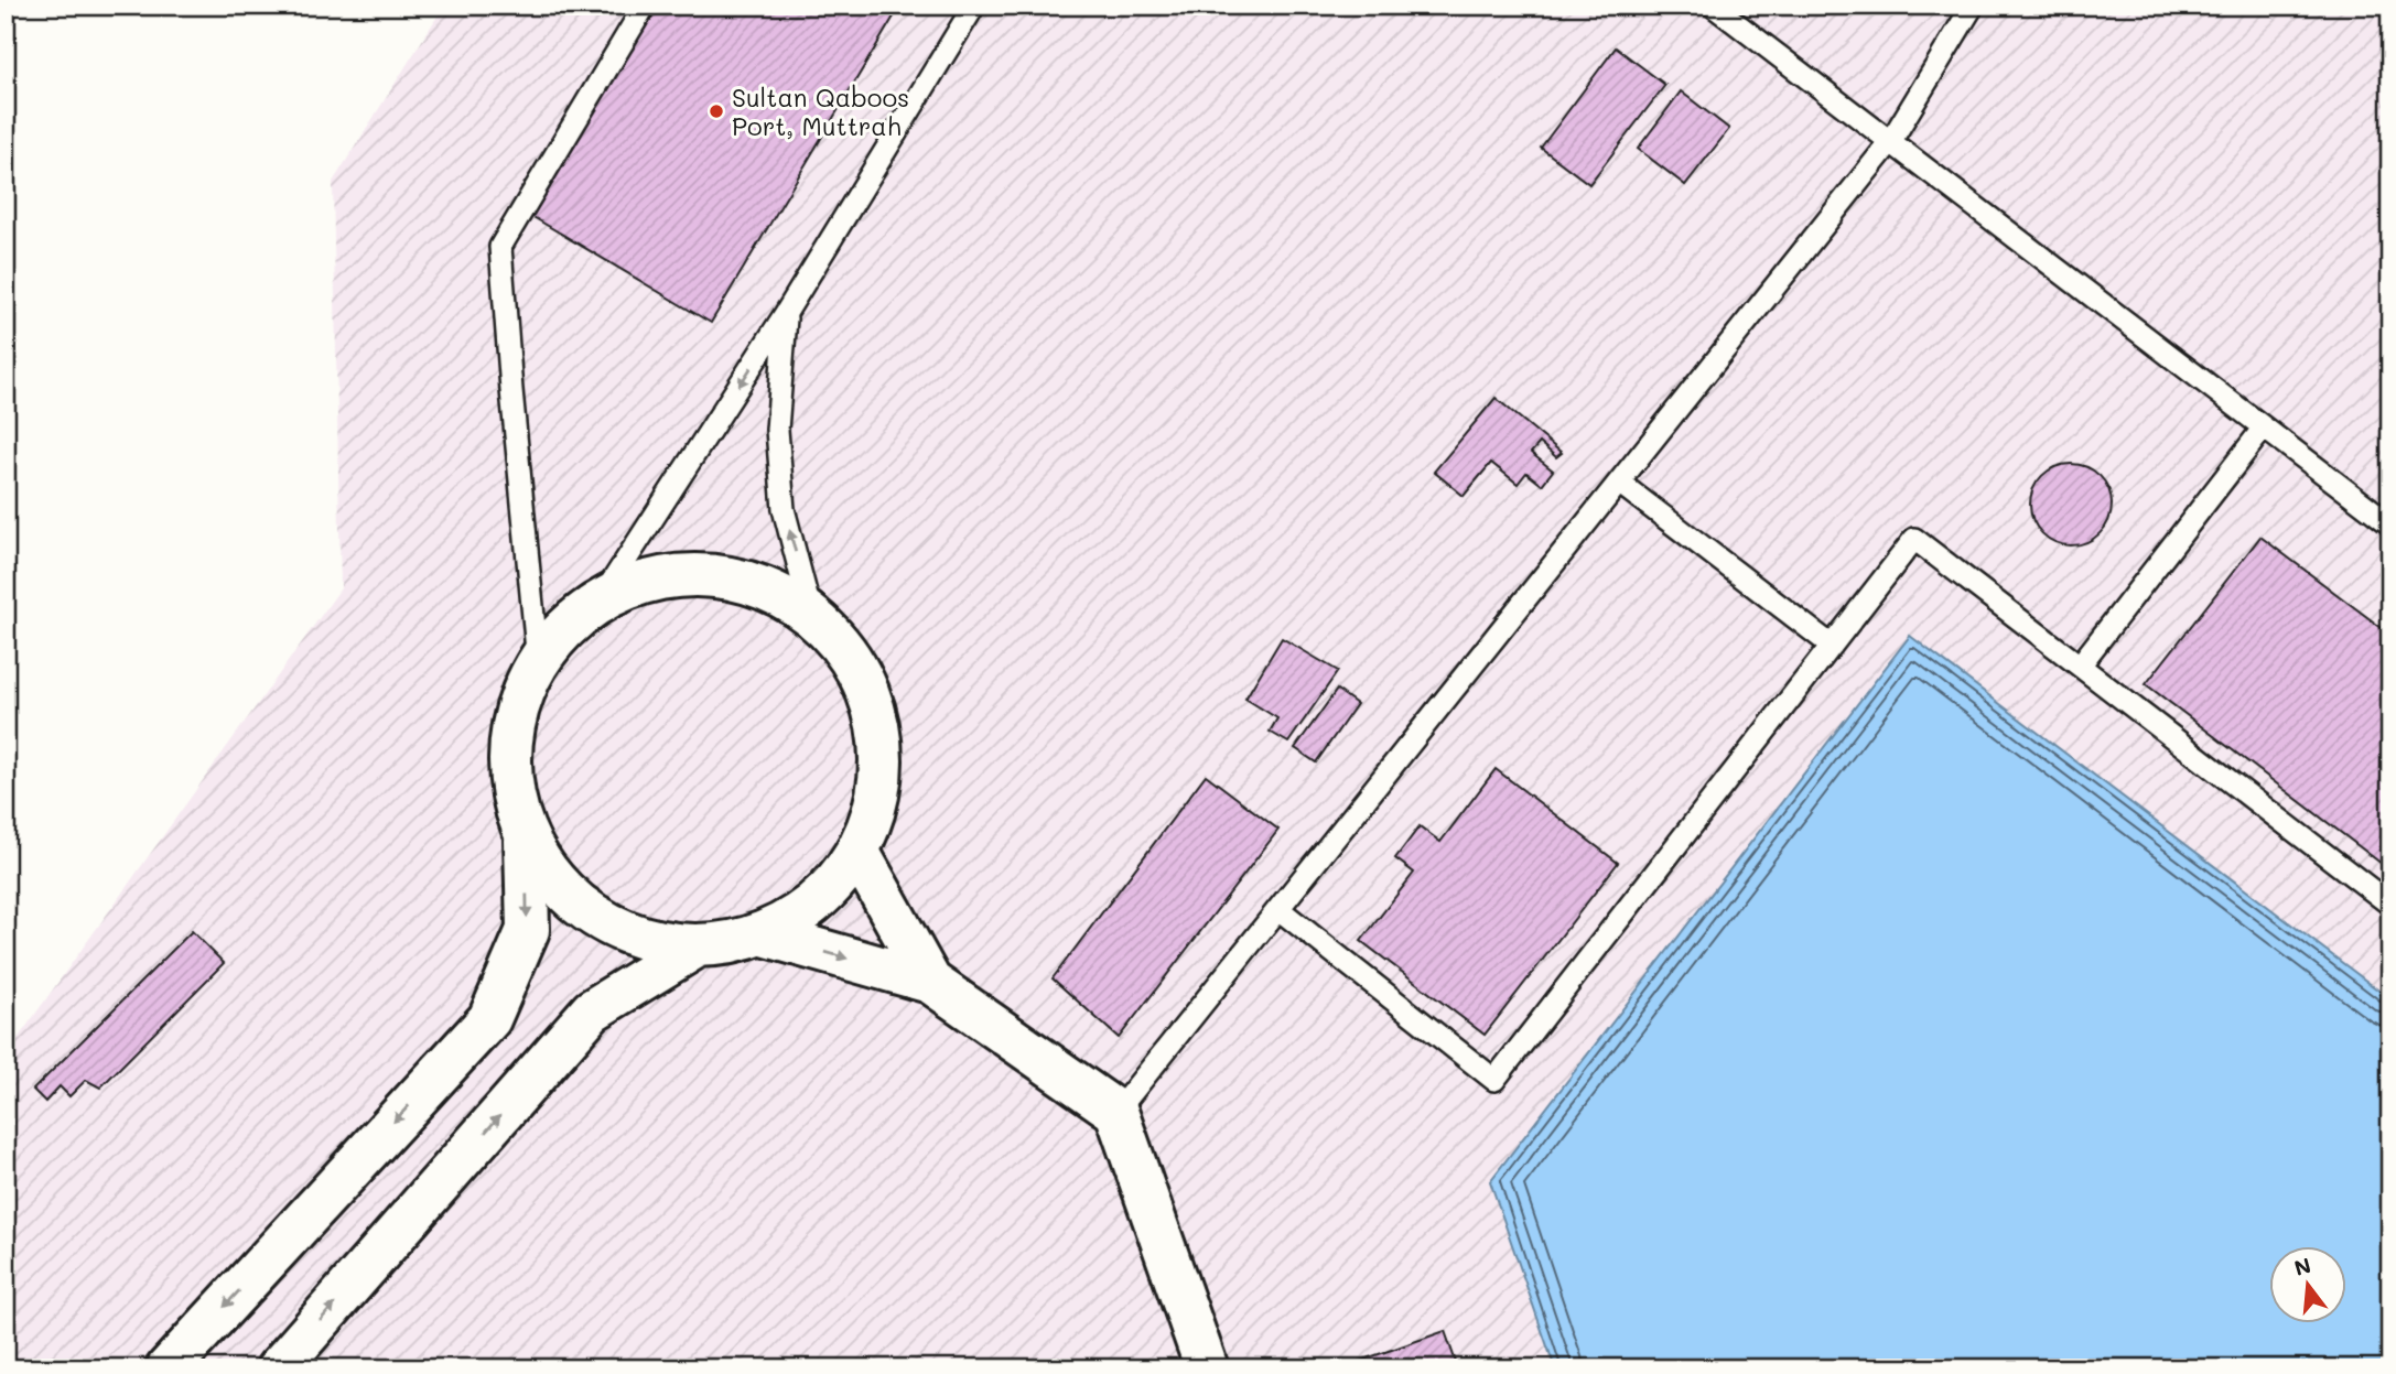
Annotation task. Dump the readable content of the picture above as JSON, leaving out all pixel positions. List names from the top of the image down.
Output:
{
  "places": ["Sultan Qaboos Port, Muttrah"],
  "north": "top"
}
